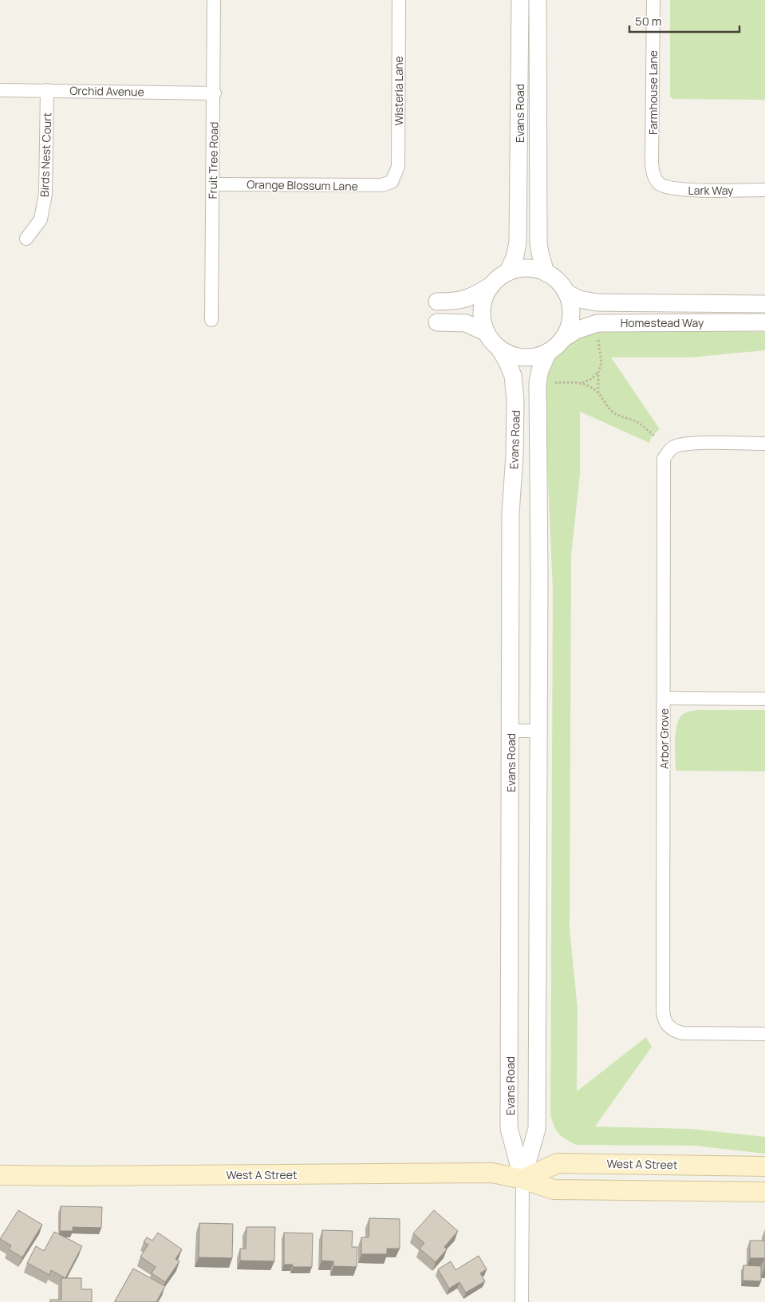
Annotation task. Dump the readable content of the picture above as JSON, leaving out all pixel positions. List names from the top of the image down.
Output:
{
  "streets": {
    "main road": ["West A Street"],
    "street": [
      "Orchid Avenue",
      "Wisteria Lane",
      "Farmhouse Lane",
      "Evans Road",
      "Birds Nest Court",
      "Fruit Tree Road",
      "Orange Blossum Lane",
      "Lark Way",
      "Homestead Way",
      "Arbor Grove"
    ]
  },
  "crossings": [
    ["Orchid Avenue", "Birds Nest Court"],
    ["Orchid Avenue", "Fruit Tree Road"],
    ["Wisteria Lane", "Orange Blossum Lane"],
    ["Farmhouse Lane", "Lark Way"],
    ["Evans Road", "Homestead Way"],
    ["Evans Road", "West A Street"],
    ["Fruit Tree Road", "Orange Blossum Lane"]
  ],
  "scale_bar": "50 m"
}
